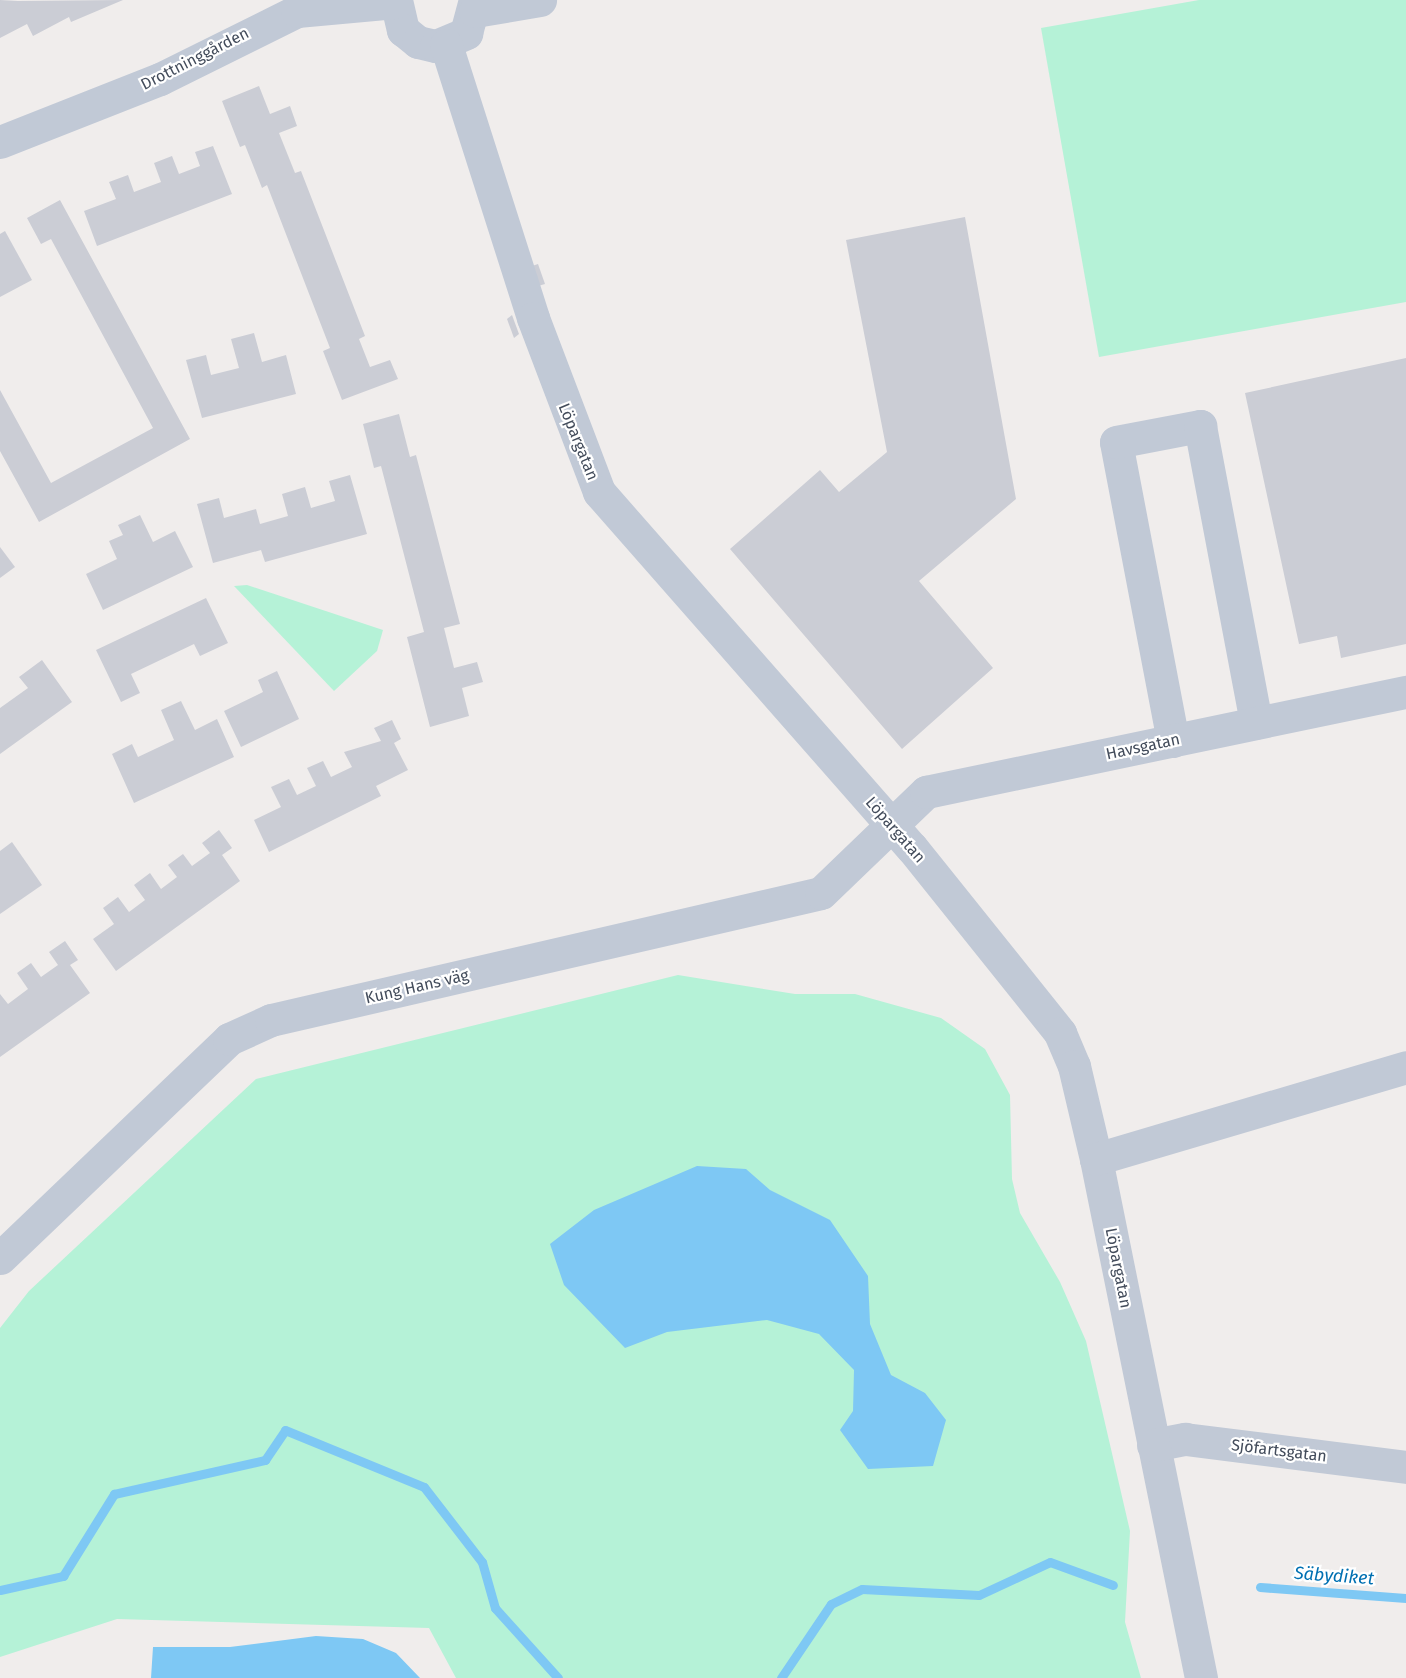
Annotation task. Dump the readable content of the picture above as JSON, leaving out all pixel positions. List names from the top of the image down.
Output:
{
  "streets": {
    "street": [
      "Drottninggården",
      "Löpargatan",
      "Havsgatan",
      "Kung Hans väg",
      "Sjöfartsgatan"
    ]
  },
  "crossings": [
    ["Löpargatan", "Havsgatan"],
    ["Löpargatan", "Kung Hans väg"],
    ["Löpargatan", "Sjöfartsgatan"],
    ["Havsgatan", "Kung Hans väg"]
  ],
  "water": ["Säbydiket"]
}
